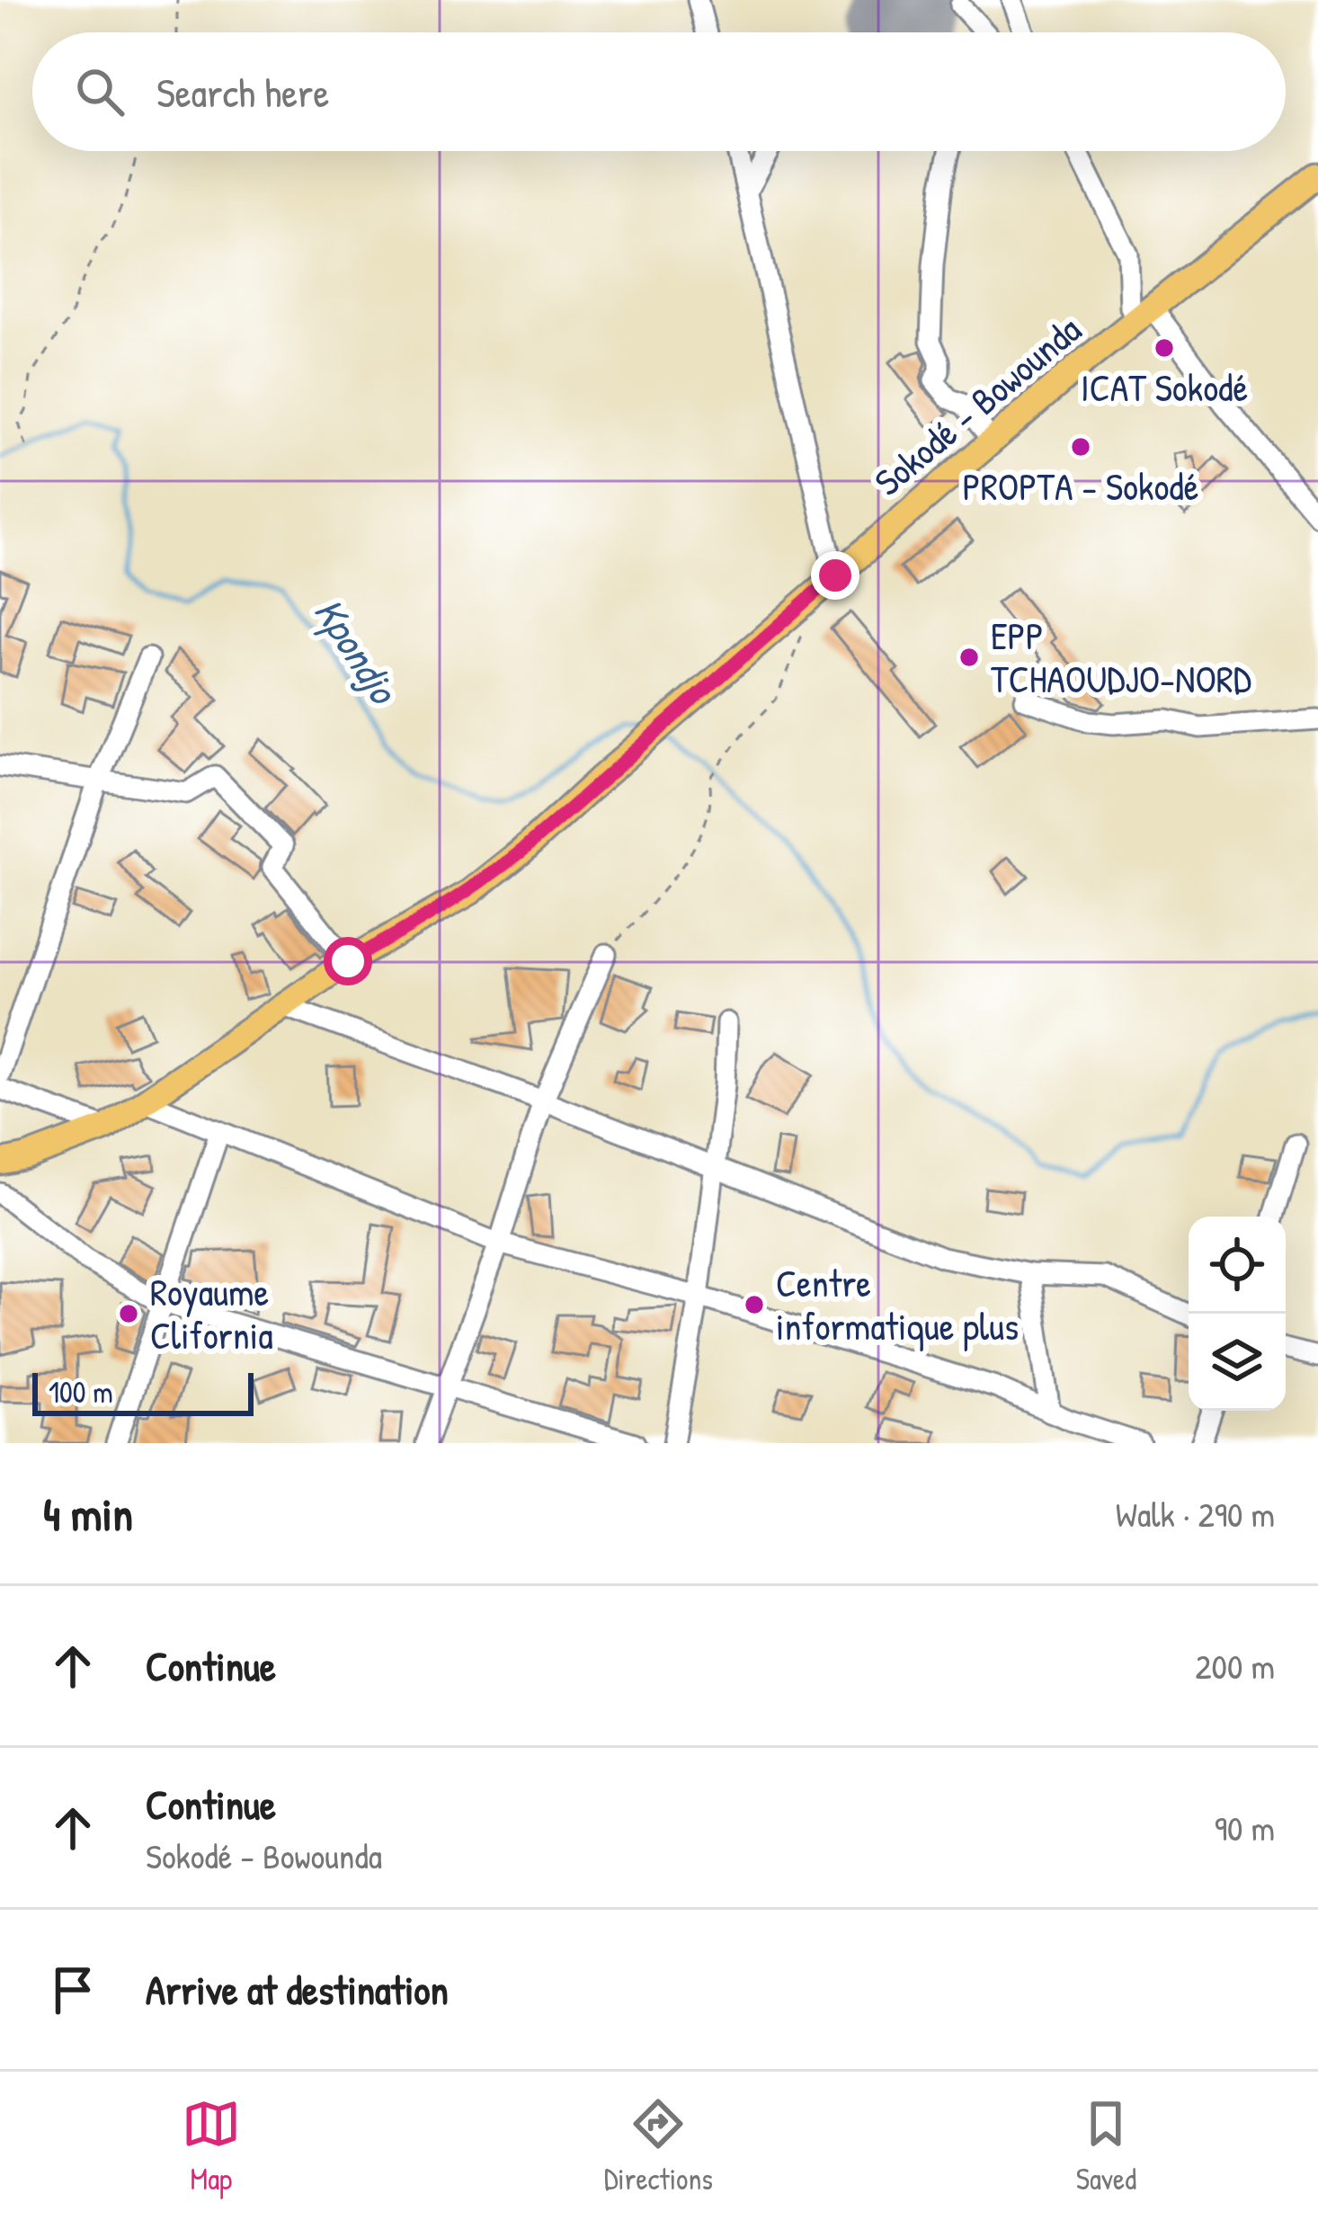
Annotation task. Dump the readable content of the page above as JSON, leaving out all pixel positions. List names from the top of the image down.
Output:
{
  "streets": {
    "main road": ["Sokodé - Bowounda"]
  },
  "water": ["Kpondjo"],
  "places": [
    "ICAT Sokodé",
    "PROPTA - Sokodé",
    "EPP TCHAOUDJO-NORD",
    "Centre informatique plus",
    "Royaume Clifornia"
  ],
  "scale_bar": "100 m",
  "page": {
    "search": "Search here",
    "scale": "100 m",
    "heading": ["4 min", "Walk · 290 m"],
    "list": [
      ["Continue", "200 m"],
      ["Continue", "Sokodé - Bowounda", "90 m"],
      "Arrive at destination"
    ],
    "nav": ["Map", "Directions", "Saved"]
  }
}
